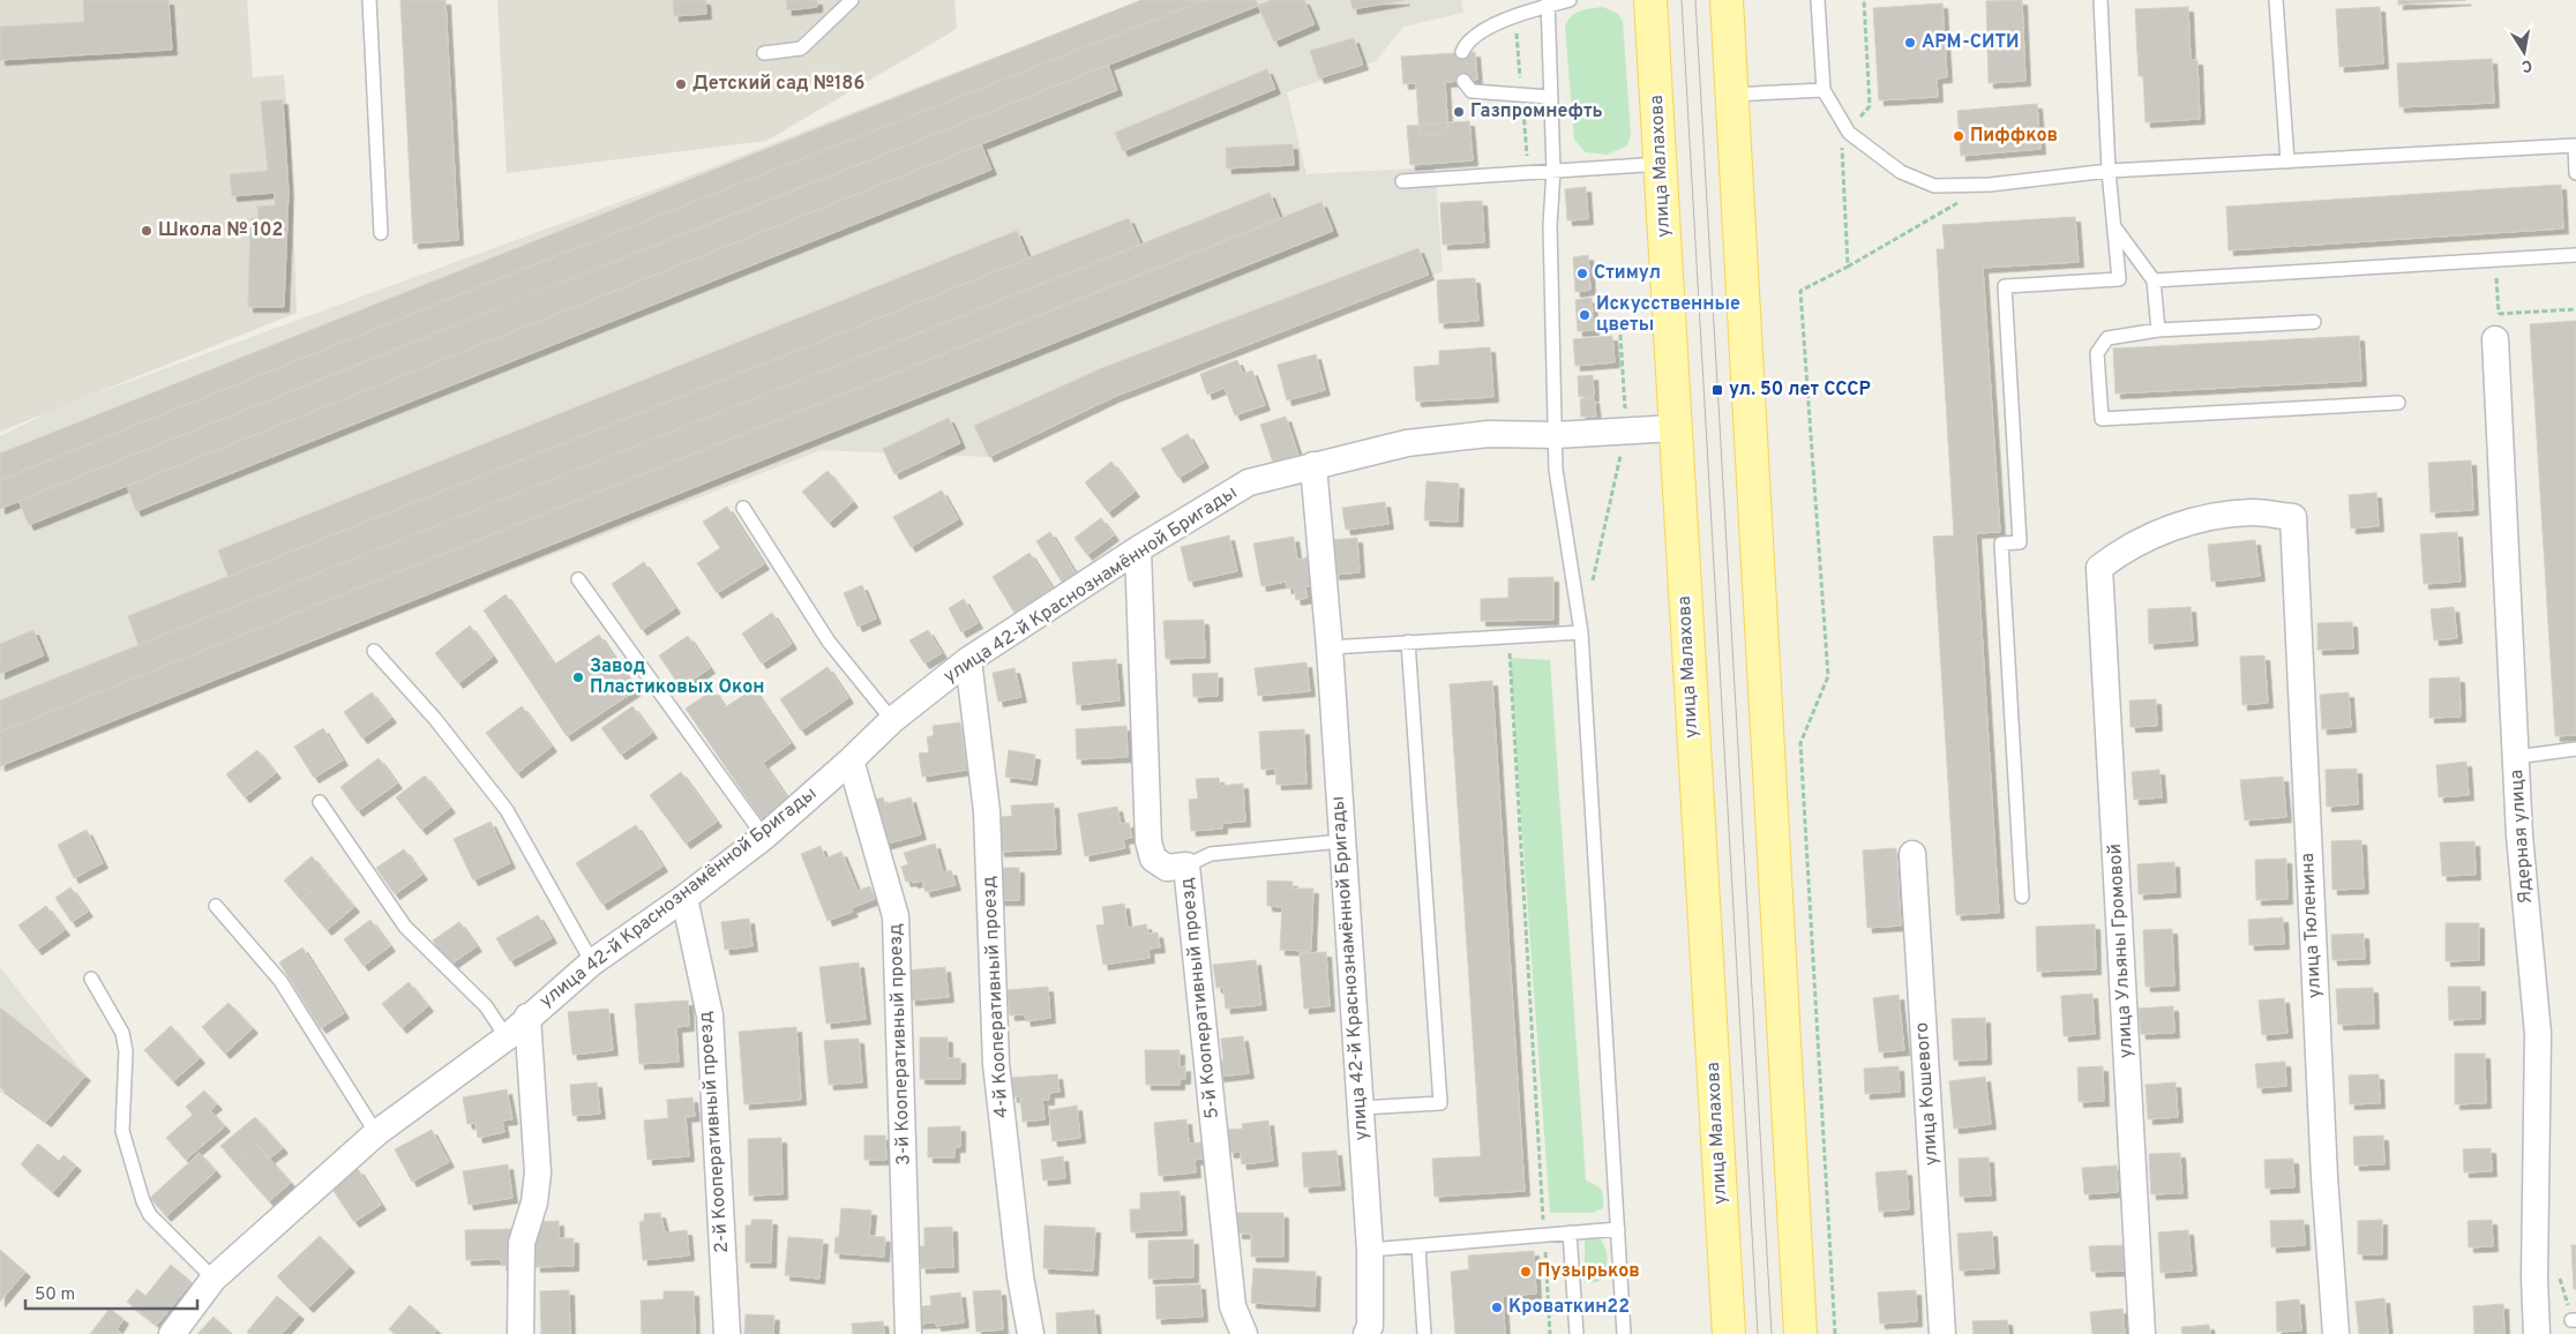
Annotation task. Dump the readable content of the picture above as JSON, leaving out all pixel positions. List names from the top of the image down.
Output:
{
  "streets": {
    "main road": ["улица Малахова"],
    "street": [
      "улица 42-й Краснознамённой Бригады",
      "Ядерная улица",
      "улица Тюленина",
      "улица Ульяны Громовой",
      "4-й Кооперативный проезд",
      "5-й Кооперативный проезд",
      "3-й Кооперативный проезд",
      "улица Кошевого",
      "2-й Кооперативный проезд"
    ]
  },
  "crossings": [
    ["улица Малахова", "улица 42-й Краснознамённой Бригады"],
    ["улица 42-й Краснознамённой Бригады", "4-й Кооперативный проезд"],
    ["улица 42-й Краснознамённой Бригады", "5-й Кооперативный проезд"],
    ["улица 42-й Краснознамённой Бригады", "3-й Кооперативный проезд"],
    ["улица 42-й Краснознамённой Бригады", "2-й Кооперативный проезд"],
    ["улица Тюленина", "улица Ульяны Громовой"]
  ],
  "places": {
    "other": [
      "АРМ-СИТИ",
      "Детский сад №186",
      "Газпромнефть",
      "Пиффков",
      "Школа № 102",
      "Стимул",
      "Искусственные цветы",
      "Завод Пластиковых Окон",
      "Пузырьков",
      "Кроваткин22"
    ],
    "transit": ["ул. 50 лет СССР"]
  },
  "scale_bar": "50 m",
  "north": "bottom"
}
